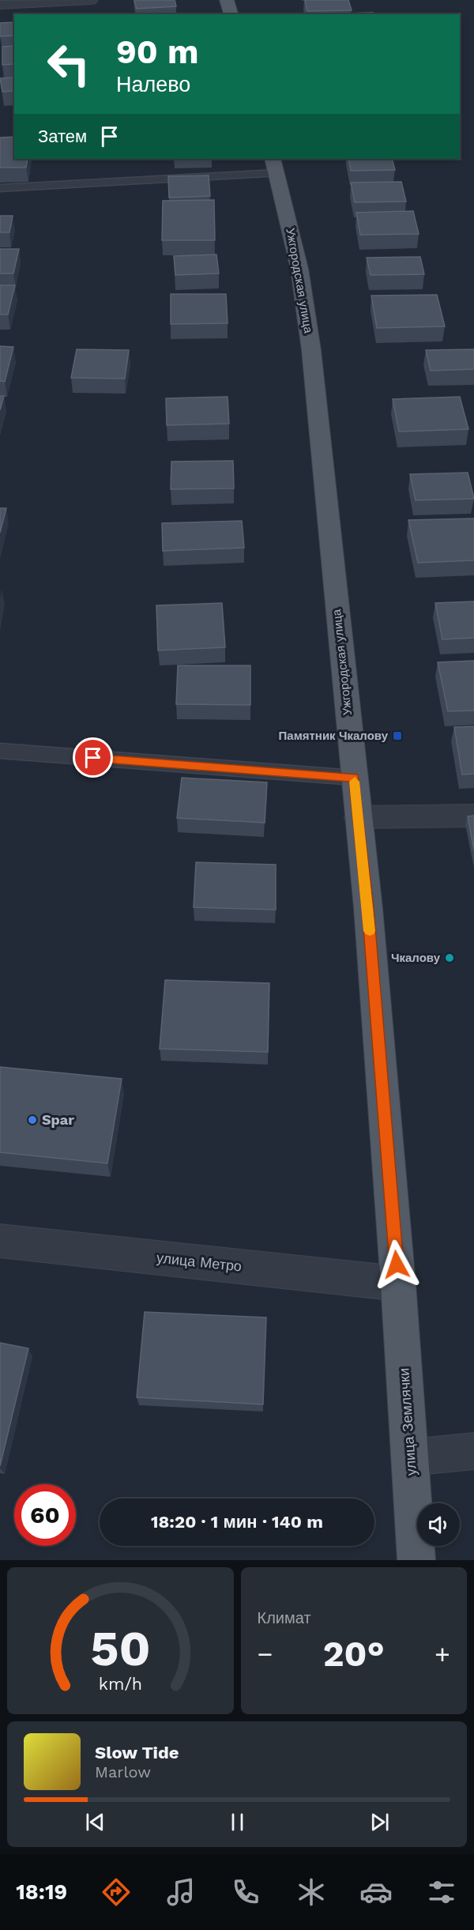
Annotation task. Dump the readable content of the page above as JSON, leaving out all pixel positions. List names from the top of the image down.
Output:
{
  "streets": {
    "main road": ["Ужгородская улица", "улица Землячки"],
    "street": ["улица Метро"]
  },
  "crossings": [
    ["Ужгородская улица", "улица Метро"],
    ["Ужгородская улица", "улица Землячки"],
    ["улица Метро", "улица Землячки"]
  ],
  "places": {
    "transit": ["Памятник Чкалову"],
    "other": ["Чкалову", "Spar"]
  },
  "page": {
    "turn": ["90 m", "Налево"],
    "then": "Затем",
    "limit": "60",
    "trip": "18:20 · 1 мин · 140 m",
    "tile": "Климат",
    "heat": ["−", "20°", "+"],
    "song": ["Slow Tide", "Marlow"],
    "tabs": "18:19",
    "gauge": ["50", "km/h"]
  }
}
